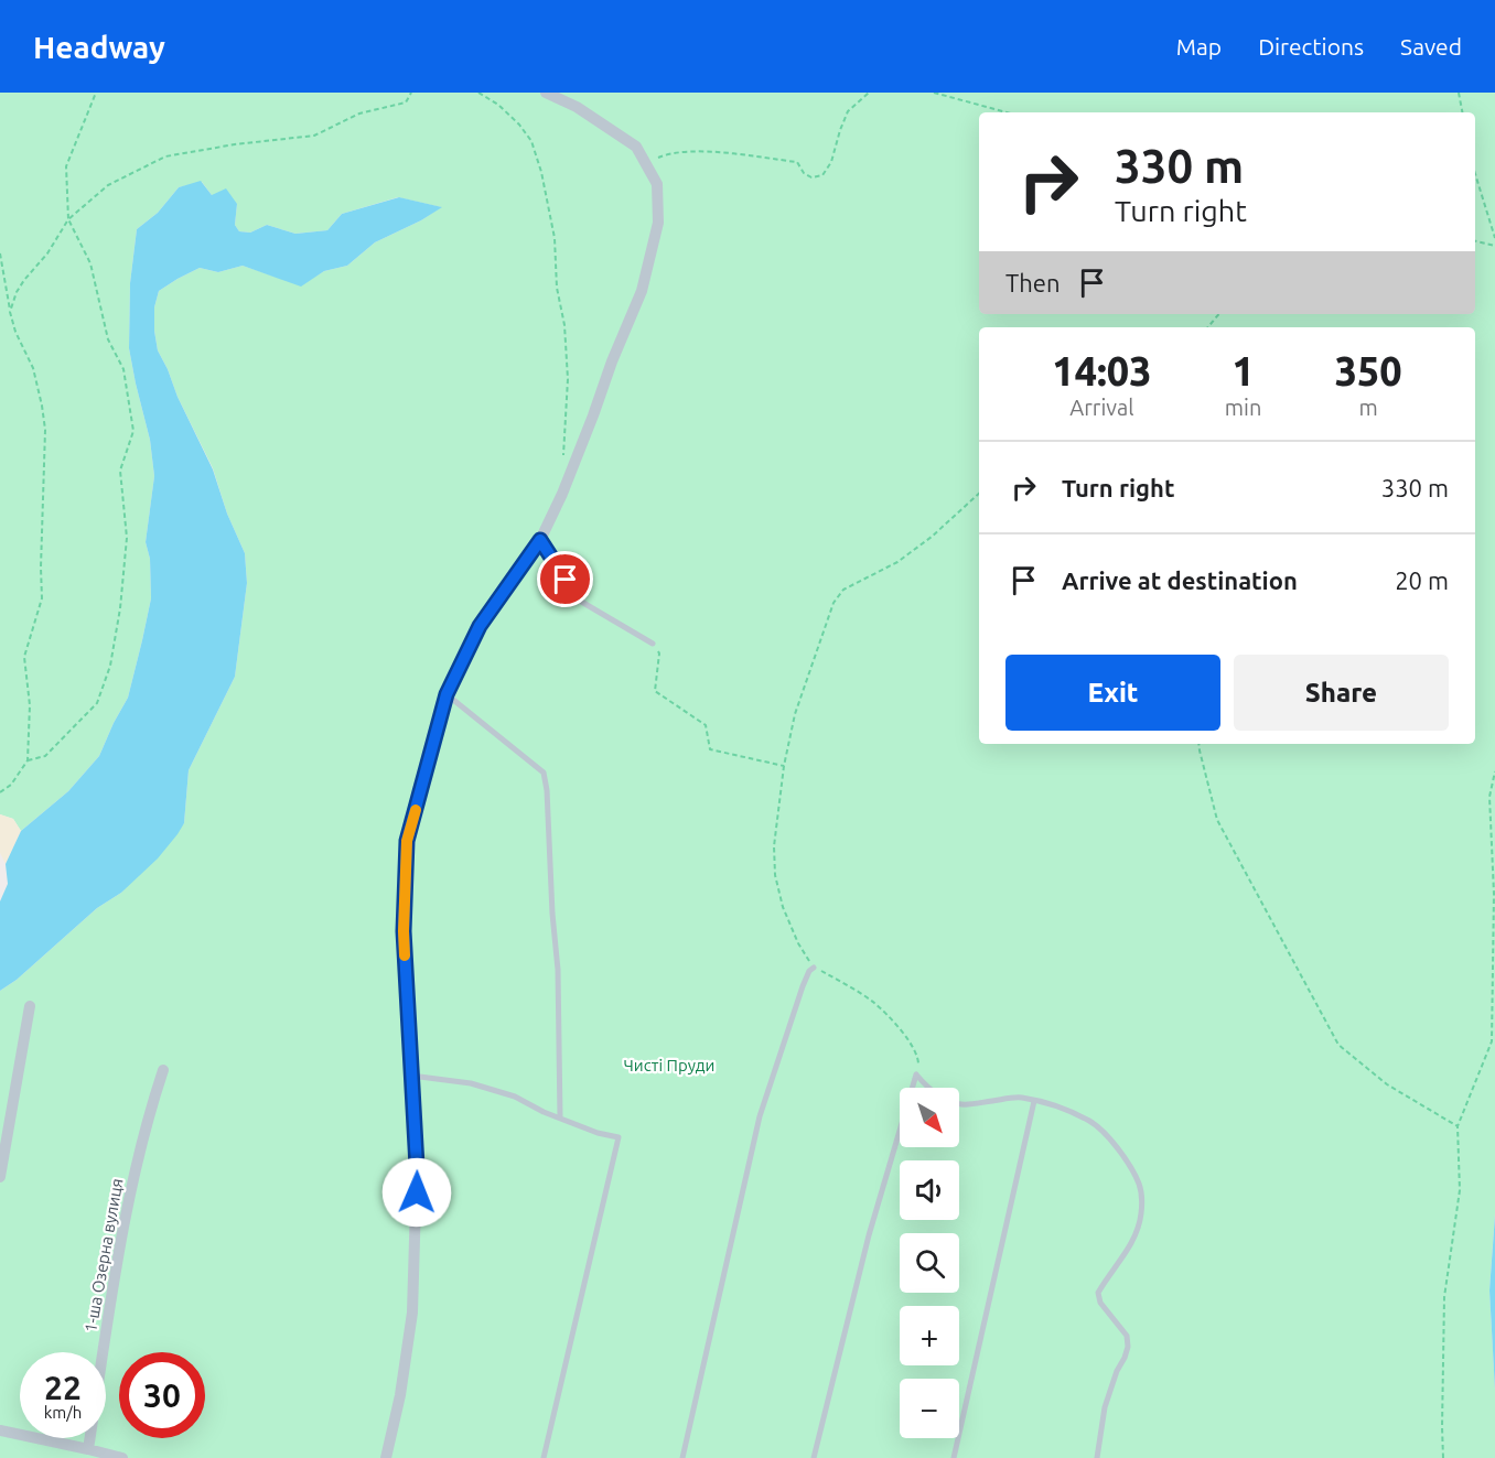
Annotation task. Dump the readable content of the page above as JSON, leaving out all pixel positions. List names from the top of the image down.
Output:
{
  "streets": {
    "street": ["1-ша Озерна вулиця"]
  },
  "parks": ["Чисті Пруди"],
  "north": "bottom right",
  "page": {
    "header": "Headway",
    "nav": ["Map", "Directions", "Saved"],
    "turn": ["330 m", "Turn right"],
    "then": "Then",
    "eta": [
      "14:03",
      "Arrival",
      "1",
      "min",
      "350",
      "m"
    ],
    "list": [
      {
        "name": "Turn right",
        "value": "330 m"
      },
      {
        "name": "Arrive at destination",
        "value": "20 m"
      }
    ],
    "buttons": ["Exit", "Share"],
    "map_buttons": ["+", "−"],
    "speed": "22 km/h",
    "limit": "30"
  }
}
